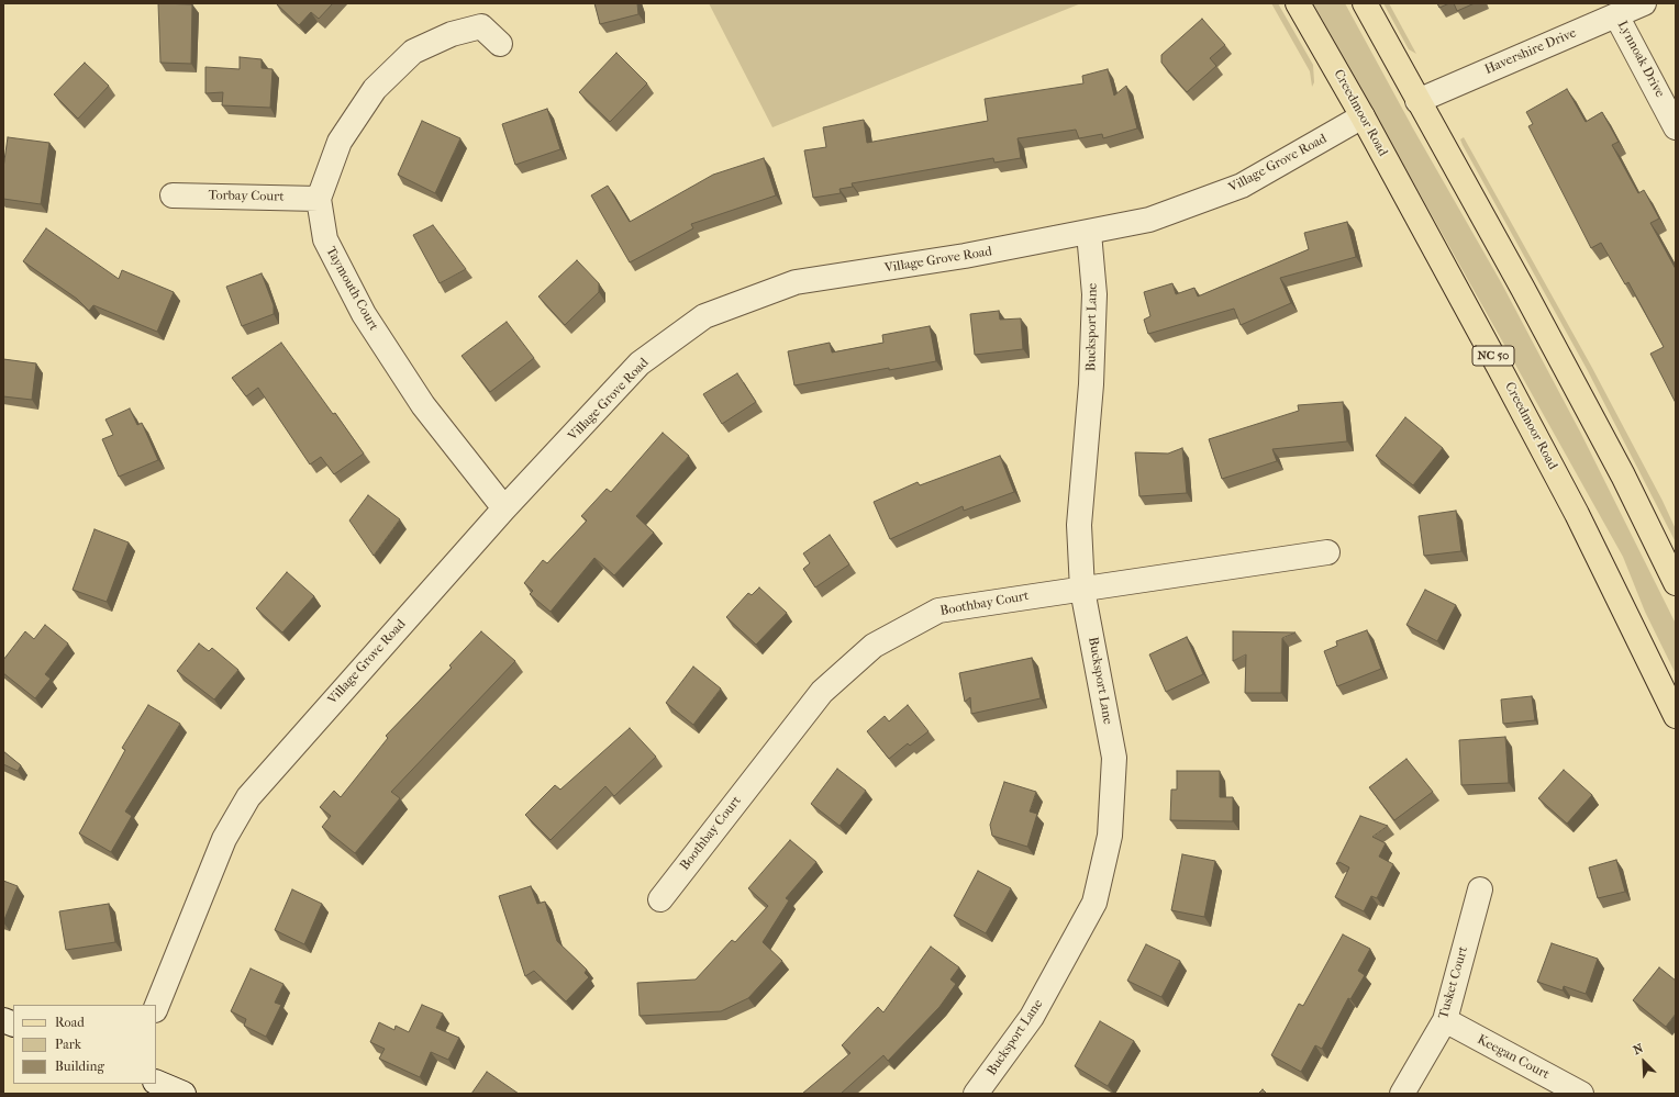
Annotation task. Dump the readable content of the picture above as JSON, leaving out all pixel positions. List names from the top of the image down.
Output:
{
  "streets": {
    "main road": ["Creedmoor Road", "NC 50"],
    "street": [
      "Havershire Drive",
      "Lynnoak Drive",
      "Village Grove Road",
      "Torbay Court",
      "Taymouth Court",
      "Bucksport Lane",
      "Boothbay Court",
      "Tusket Court",
      "Keegan Court"
    ]
  },
  "crossings": [
    ["Havershire Drive", "Lynnoak Drive"],
    ["Creedmoor Road", "Village Grove Road"],
    ["Village Grove Road", "Taymouth Court"],
    ["Village Grove Road", "Bucksport Lane"],
    ["Torbay Court", "Taymouth Court"],
    ["Bucksport Lane", "Boothbay Court"],
    ["Tusket Court", "Keegan Court"]
  ],
  "legend": ["Road", "Park", "Building"],
  "north": "top left"
}
